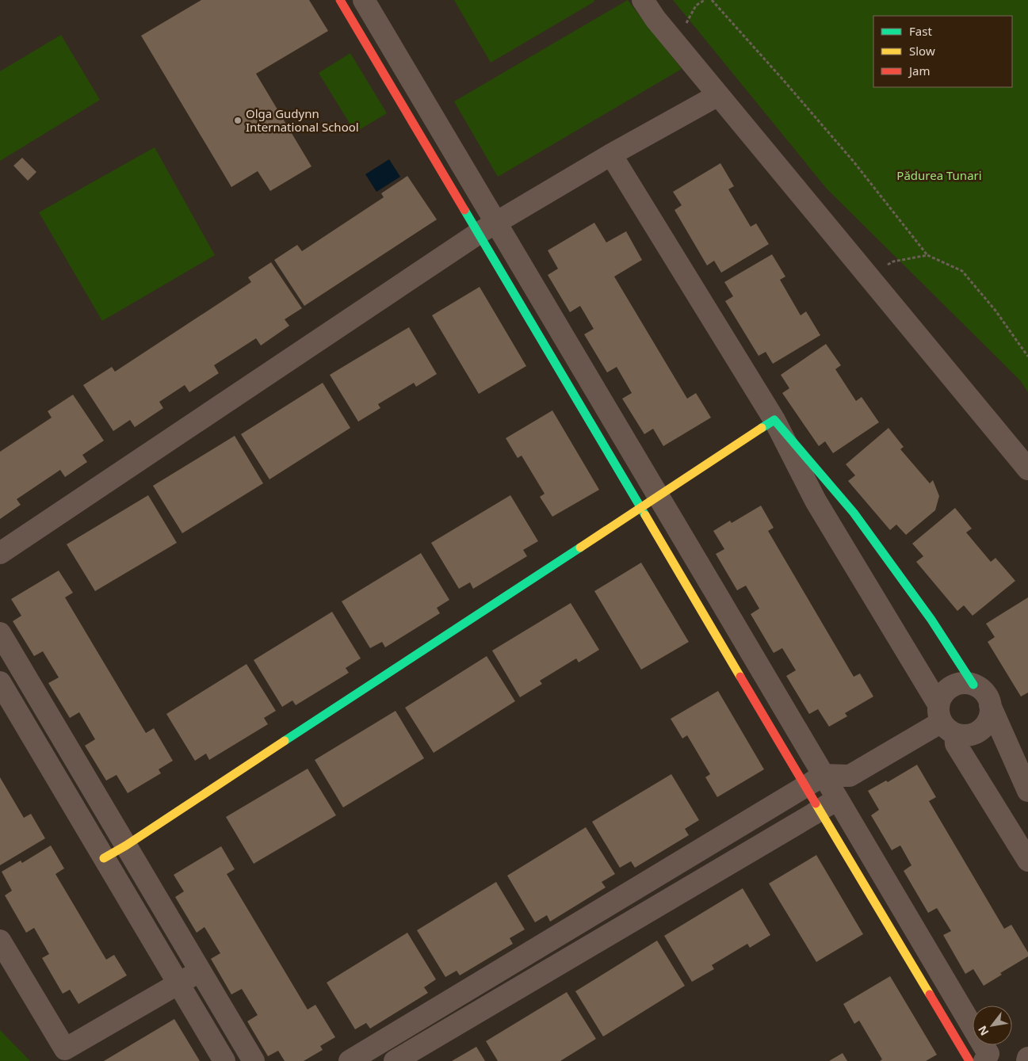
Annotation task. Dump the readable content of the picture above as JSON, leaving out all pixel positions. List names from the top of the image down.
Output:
{
  "parks": ["Pădurea Tunari"],
  "places": ["Olga Gudynn International School"],
  "legend": ["Fast", "Slow", "Jam"],
  "north": "bottom left"
}
